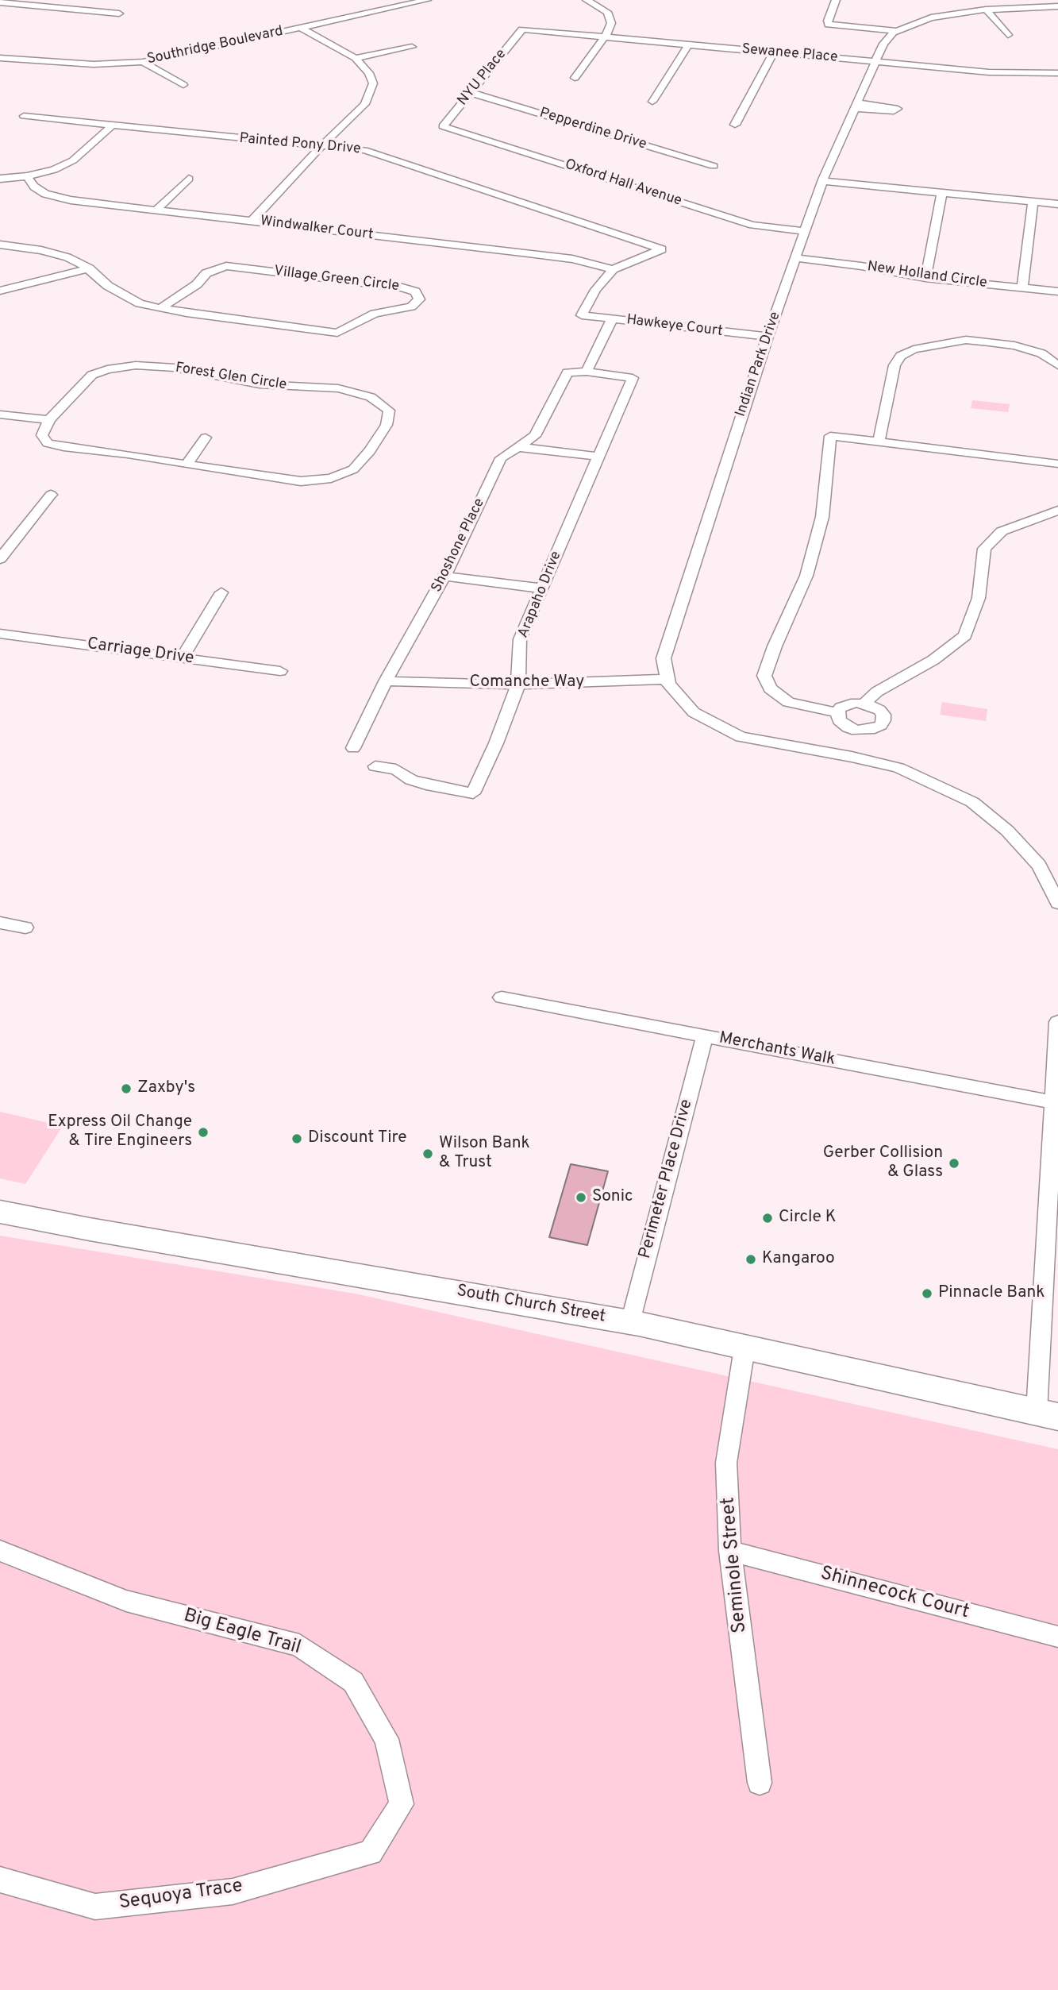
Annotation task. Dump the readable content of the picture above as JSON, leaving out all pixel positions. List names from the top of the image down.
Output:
{
  "streets": {
    "highway": ["South Church Street"],
    "street": [
      "Southridge Boulevard",
      "Sewanee Place",
      "NYU Place",
      "Pepperdine Drive",
      "Painted Pony Drive",
      "Oxford Hall Avenue",
      "Windwalker Court",
      "New Holland Circle",
      "Village Green Circle",
      "Hawkeye Court",
      "Indian Park Drive",
      "Forest Glen Circle",
      "Shoshone Place",
      "Arapaho Drive",
      "Carriage Drive",
      "Comanche Way",
      "Merchants Walk",
      "Perimeter Place Drive",
      "Seminole Street",
      "Shinnecock Court",
      "Big Eagle Trail",
      "Sequoya Trace"
    ]
  },
  "crossings": [
    ["Sewanee Place", "NYU Place"],
    ["Sewanee Place", "Indian Park Drive"],
    ["NYU Place", "Pepperdine Drive"],
    ["NYU Place", "Oxford Hall Avenue"],
    ["Painted Pony Drive", "Windwalker Court"],
    ["Painted Pony Drive", "Hawkeye Court"],
    ["Oxford Hall Avenue", "Indian Park Drive"],
    ["Windwalker Court", "Hawkeye Court"],
    ["New Holland Circle", "Indian Park Drive"],
    ["Hawkeye Court", "Indian Park Drive"],
    ["Indian Park Drive", "Comanche Way"],
    ["Shoshone Place", "Arapaho Drive"],
    ["Shoshone Place", "Comanche Way"],
    ["Arapaho Drive", "Comanche Way"],
    ["Merchants Walk", "Perimeter Place Drive"],
    ["Perimeter Place Drive", "South Church Street"],
    ["South Church Street", "Seminole Street"],
    ["Seminole Street", "Shinnecock Court"],
    ["Big Eagle Trail", "Sequoya Trace"]
  ],
  "places": [
    "Zaxby's",
    "Express Oil Change & Tire Engineers",
    "Discount Tire",
    "Wilson Bank & Trust",
    "Gerber Collision & Glass",
    "Sonic",
    "Circle K",
    "Kangaroo",
    "Pinnacle Bank"
  ]
}
